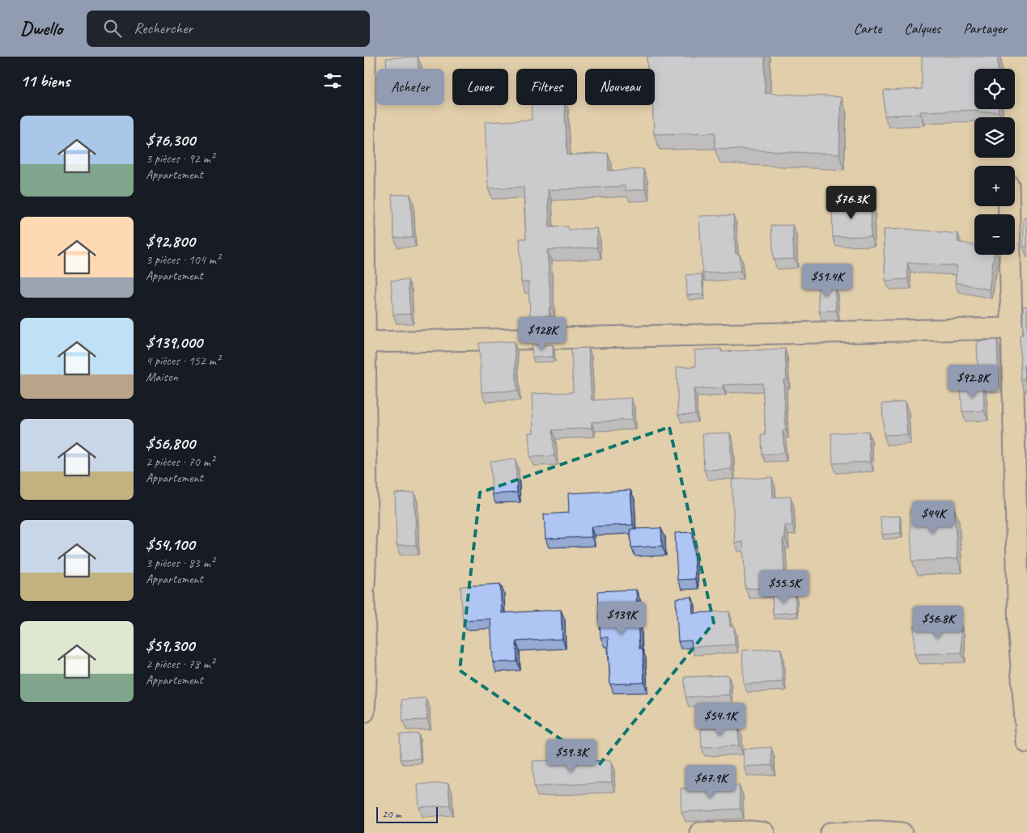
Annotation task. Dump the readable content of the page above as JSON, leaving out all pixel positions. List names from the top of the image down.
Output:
{
  "scale_bar": "20 m",
  "page": {
    "header": "Dwello",
    "search": "Rechercher",
    "nav": ["Carte", "Calques", "Partager"],
    "heading": "11 biens",
    "map_buttons": ["+", "−"],
    "chip": [
      "Acheter",
      "Louer",
      "Filtres",
      "Nouveau"
    ],
    "list": [
      {
        "name": "$76,300",
        "note": "3 pièces · 92 m² · Appartement"
      },
      {
        "name": "$92,800",
        "note": "3 pièces · 104 m² · Appartement"
      },
      {
        "name": "$139,000",
        "note": "4 pièces · 152 m² · Maison"
      },
      {
        "name": "$56,800",
        "note": "2 pièces · 70 m² · Appartement"
      },
      {
        "name": "$54,100",
        "note": "3 pièces · 83 m² · Appartement"
      },
      {
        "name": "$59,300",
        "note": "2 pièces · 78 m² · Appartement"
      }
    ],
    "price": [
      "$76.3K",
      "$51.4K",
      "$128K",
      "$92.8K",
      "$44K",
      "$55.5K",
      "$139K",
      "$56.8K",
      "$54.1K",
      "$59.3K",
      "$67.9K"
    ],
    "scale": "20 m"
  }
}
